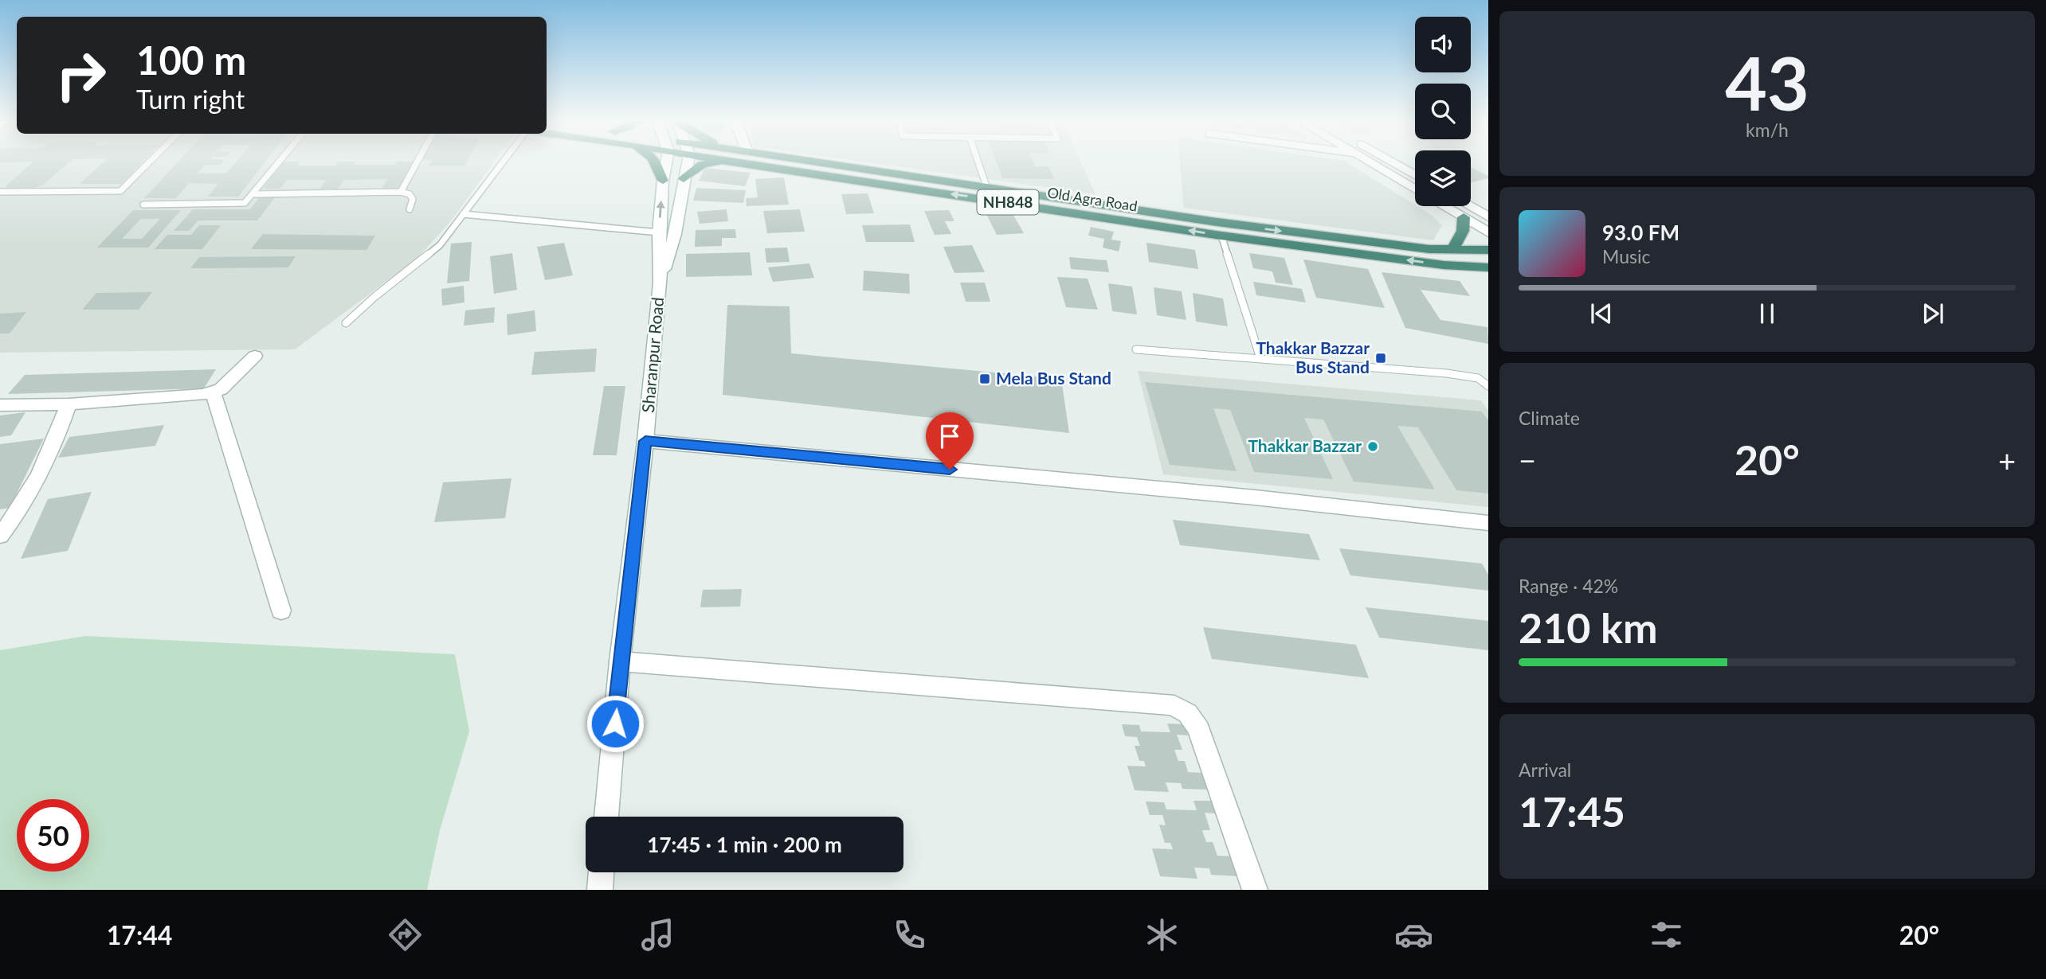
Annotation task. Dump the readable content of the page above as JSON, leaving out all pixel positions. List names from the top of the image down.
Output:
{
  "streets": {
    "highway": ["Old Agra Road", "NH848"],
    "street": ["Sharanpur Road"]
  },
  "places": {
    "transit": ["Thakkar Bazzar Bus Stand", "Mela Bus Stand"],
    "other": ["Thakkar Bazzar"]
  },
  "page": {
    "tile": [
      ["43", "km/h"],
      "Climate",
      ["Range · 42%", "210 km"],
      ["Arrival", "17:45"]
    ],
    "turn": ["100 m", "Turn right"],
    "song": ["93.0 FM", "Music"],
    "heat": ["−", "20°", "+"],
    "limit": "50",
    "trip": "17:45 · 1 min · 200 m",
    "tabs": ["17:44", "20°"]
  }
}
